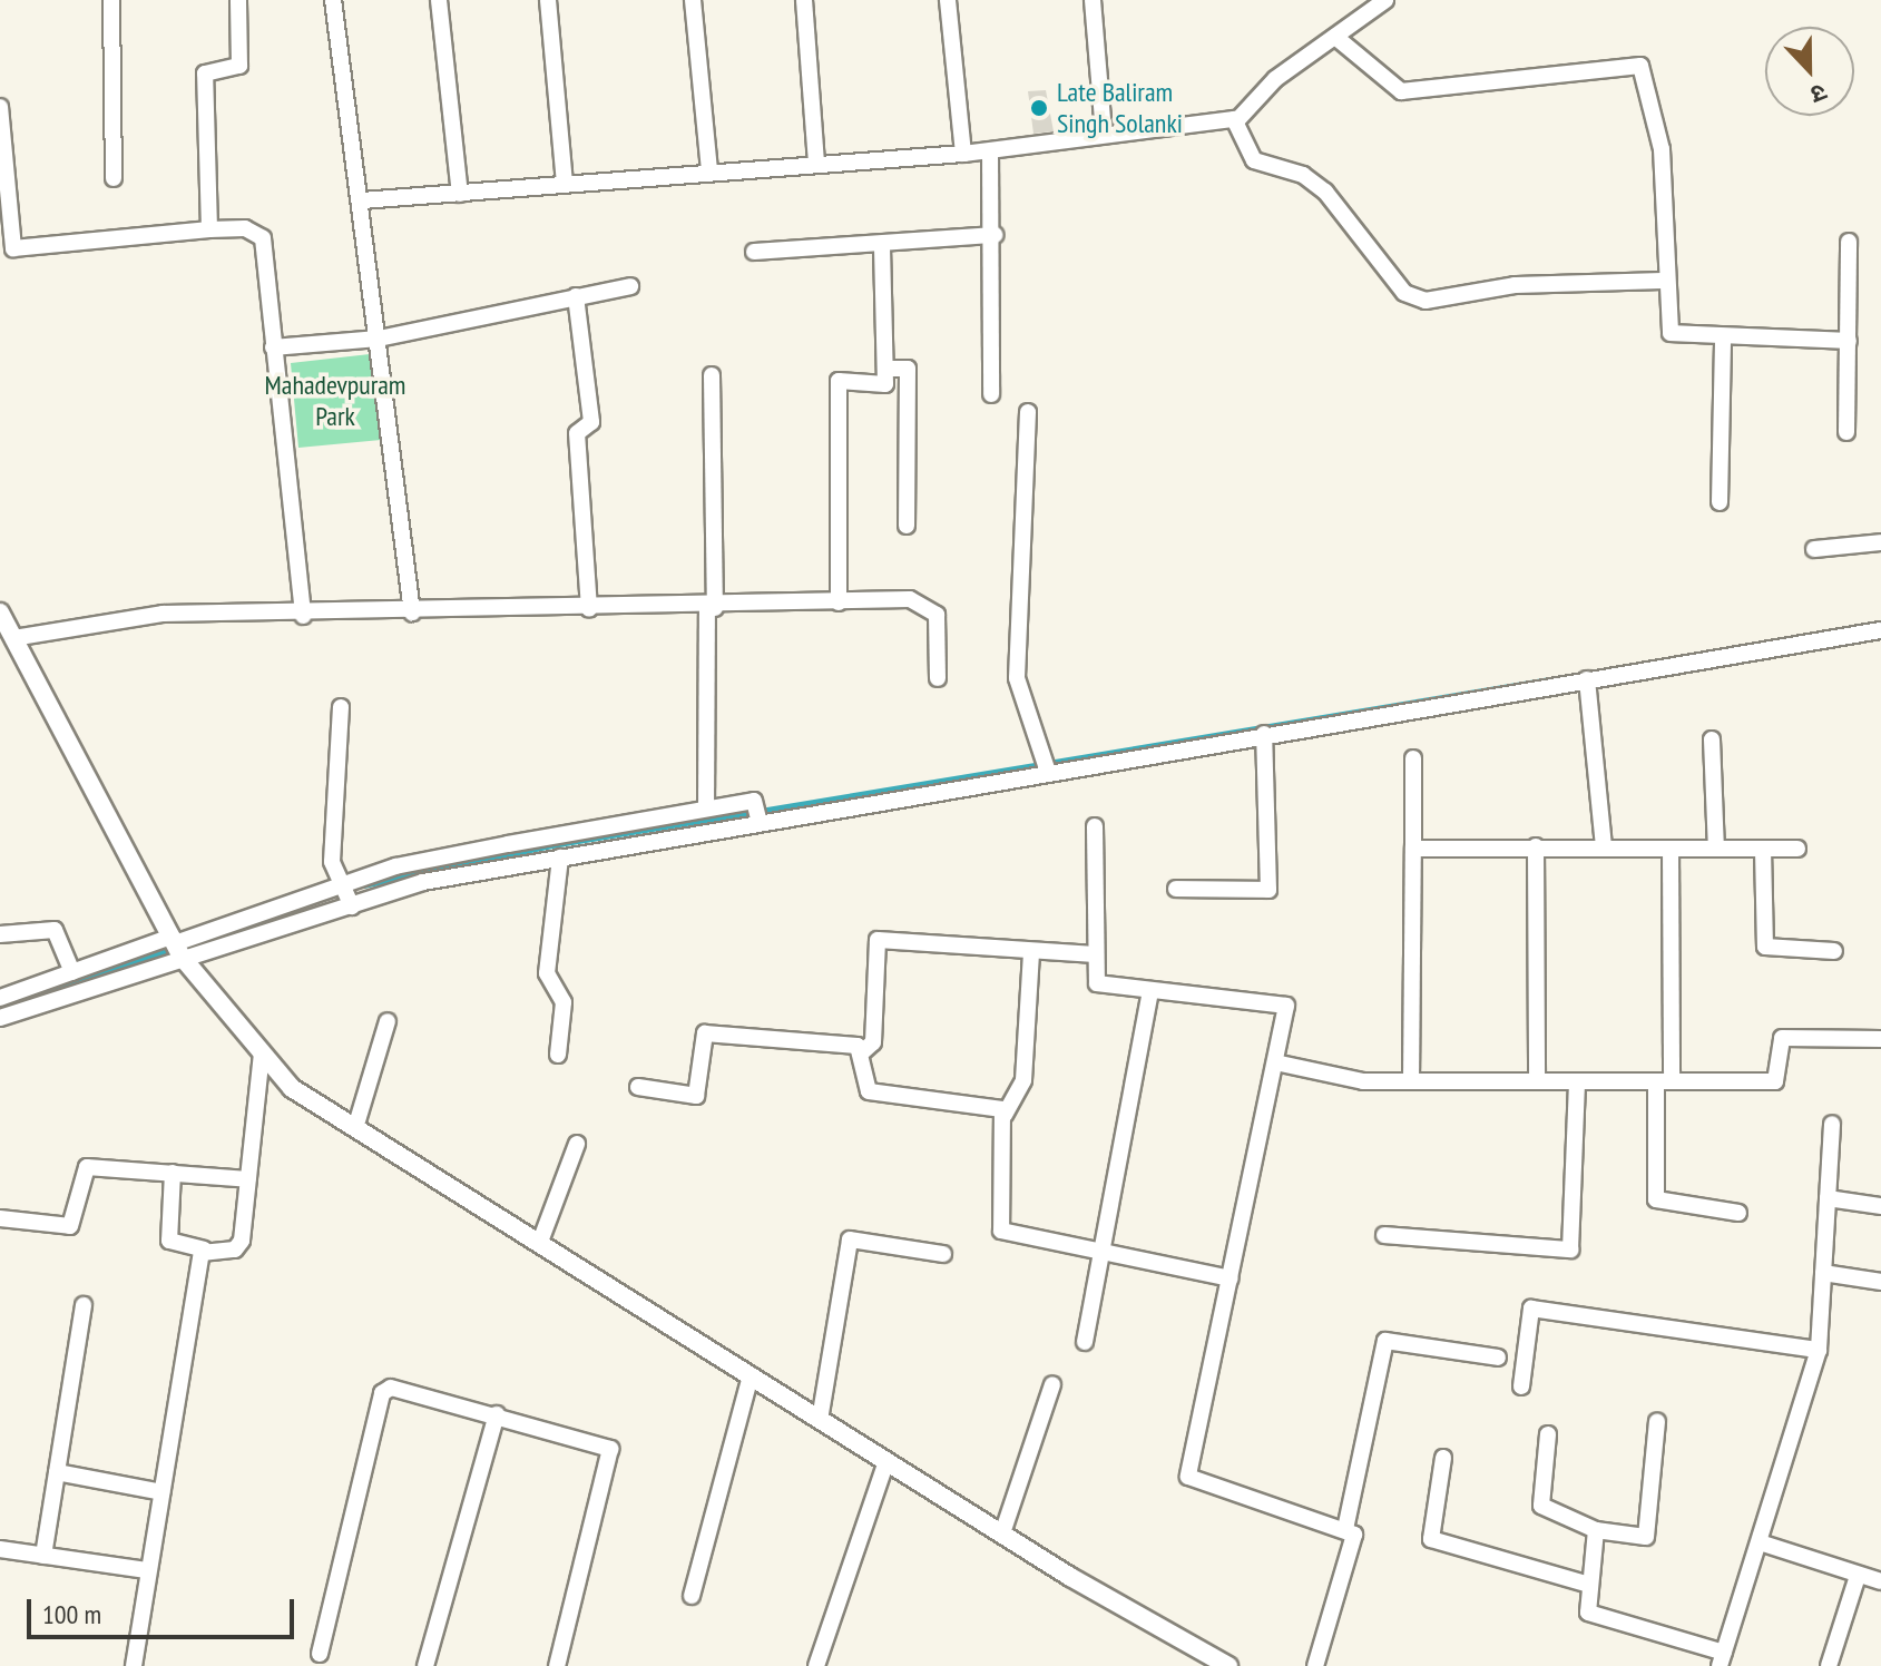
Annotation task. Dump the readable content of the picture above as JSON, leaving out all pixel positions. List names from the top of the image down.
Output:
{
  "parks": ["Mahadevpuram Park"],
  "places": ["Late Baliram Singh Solanki"],
  "scale_bar": "100 m",
  "north": "bottom"
}
